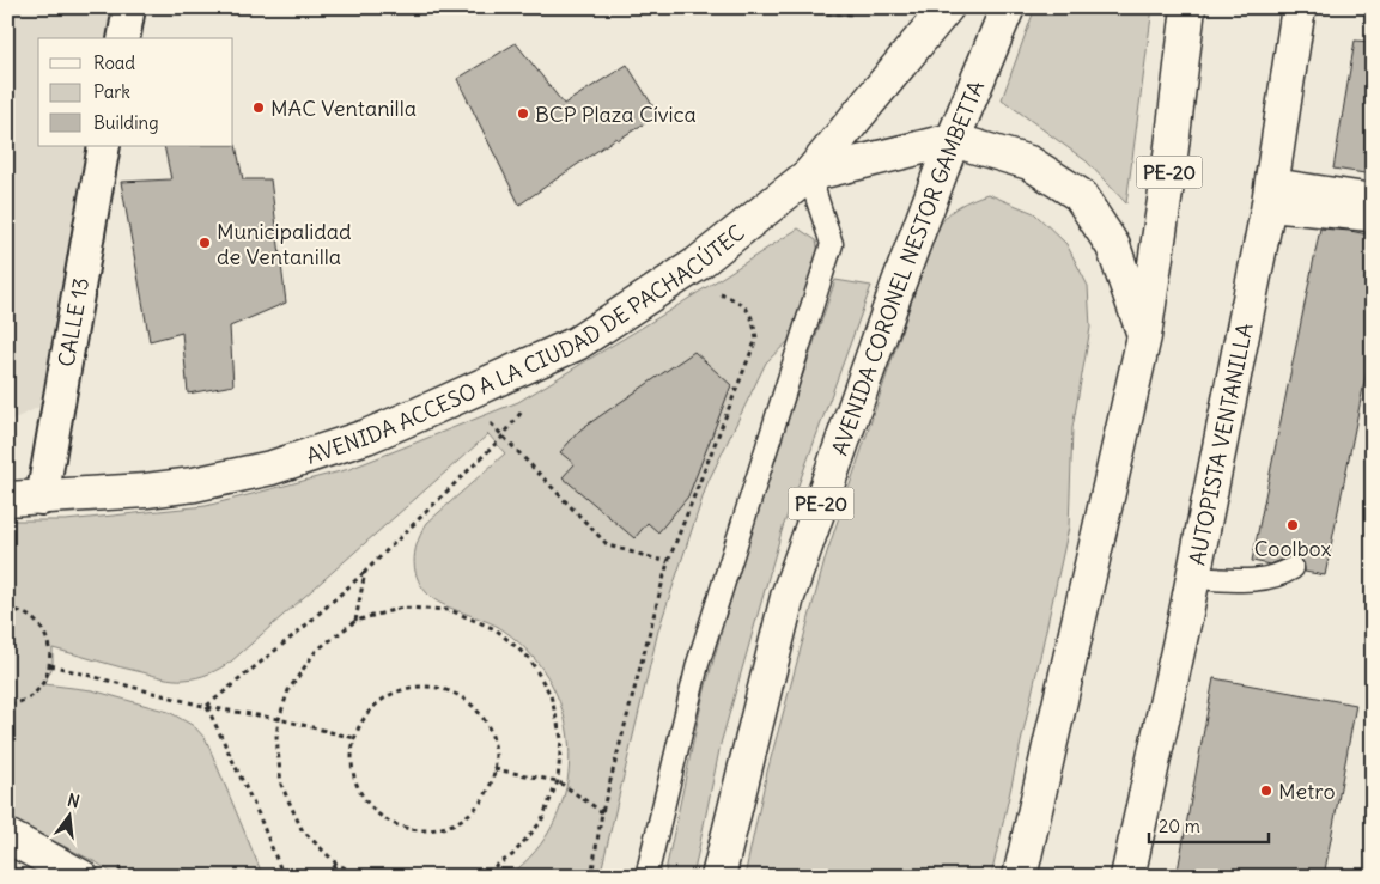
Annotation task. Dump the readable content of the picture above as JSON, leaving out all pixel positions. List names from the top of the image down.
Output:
{
  "streets": {
    "main road": [
      "PE-20",
      "AVENIDA CORONEL NESTOR GAMBETTA",
      "AVENIDA ACCESO A LA CIUDAD DE PACHACÚTEC",
      "AUTOPISTA VENTANILLA"
    ],
    "street": ["CALLE 13"]
  },
  "crossings": [
    ["CALLE 13", "AVENIDA ACCESO A LA CIUDAD DE PACHACÚTEC"]
  ],
  "places": [
    "MAC Ventanilla",
    "BCP Plaza Cívica",
    "Municipalidad de Ventanilla",
    "Coolbox",
    "Metro"
  ],
  "legend": ["Road", "Park", "Building"],
  "scale_bar": "20 m",
  "north": "top"
}
